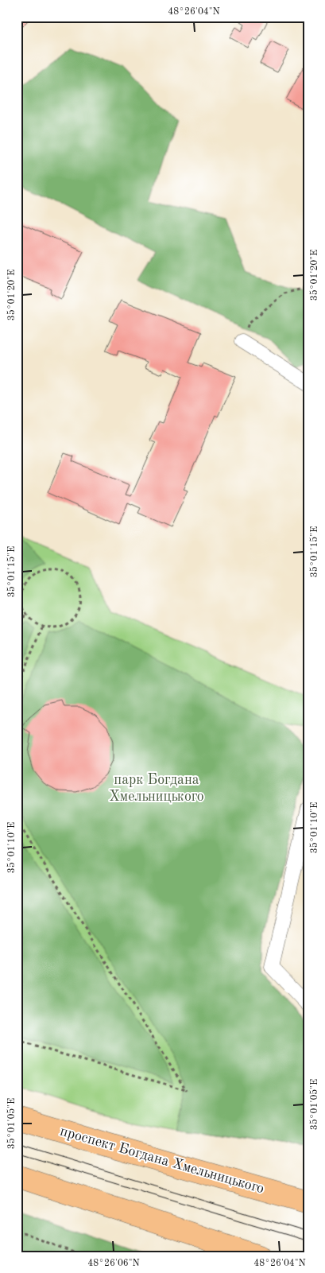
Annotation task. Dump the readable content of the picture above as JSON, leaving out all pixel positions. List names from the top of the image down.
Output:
{
  "streets": {
    "main road": ["проспект Богдана Хмельницького"]
  },
  "parks": ["парк Богдана Хмельницького"],
  "coordinates": [
    "48°26'04\"N",
    "35°01'20\"E",
    "35°01'15\"E",
    "35°01'10\"E",
    "35°01'05\"E",
    "48°26'06\"N"
  ]
}
